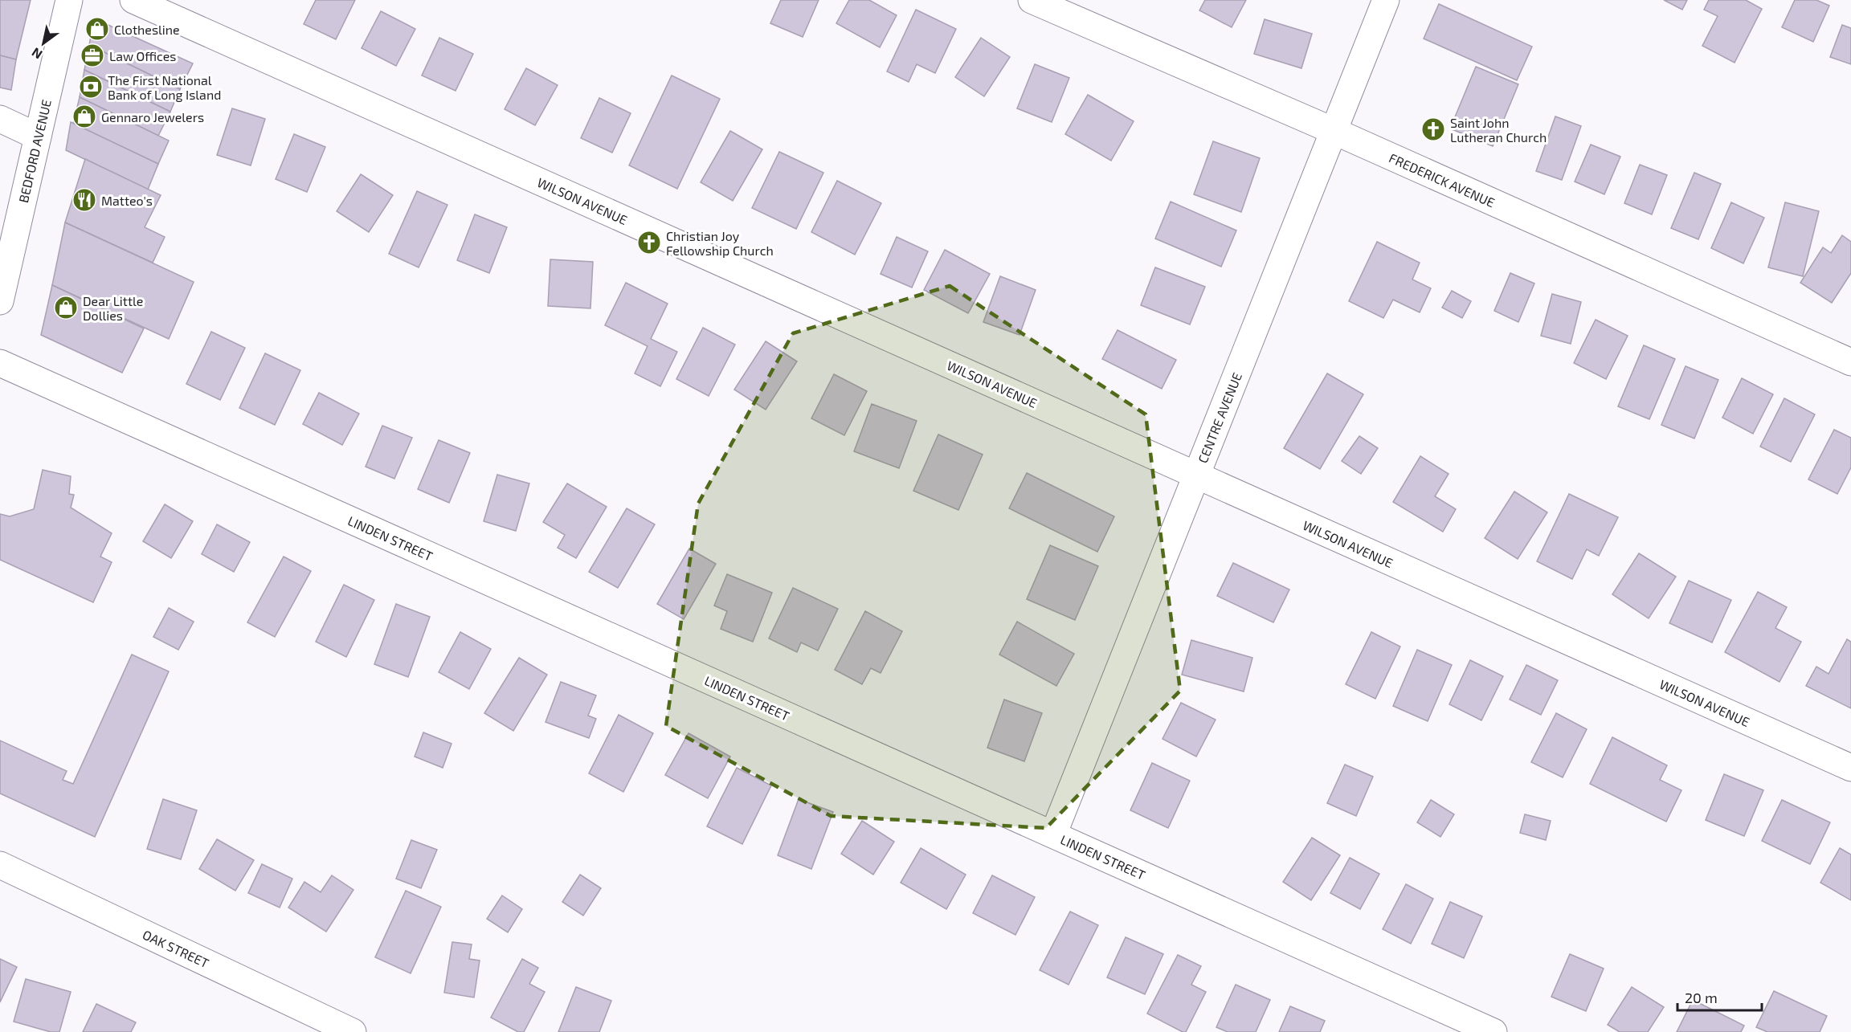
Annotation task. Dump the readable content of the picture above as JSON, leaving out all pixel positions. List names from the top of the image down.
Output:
{
  "streets": {
    "street": [
      "BEDFORD AVENUE",
      "FREDERICK AVENUE",
      "WILSON AVENUE",
      "CENTRE AVENUE",
      "LINDEN STREET",
      "OAK STREET"
    ]
  },
  "crossings": [
    ["FREDERICK AVENUE", "CENTRE AVENUE"],
    ["WILSON AVENUE", "CENTRE AVENUE"],
    ["CENTRE AVENUE", "LINDEN STREET"]
  ],
  "places": {
    "shop": ["Clothesline", "Gennaro Jewelers", "Dear Little Dollies"],
    "office": ["Law Offices"],
    "bank": ["The First National Bank of Long Island"],
    "church": ["Saint John Lutheran Church", "Christian Joy Fellowship Church"],
    "restaurant": ["Matteo's"]
  },
  "scale_bar": "20 m",
  "north": "bottom left"
}
